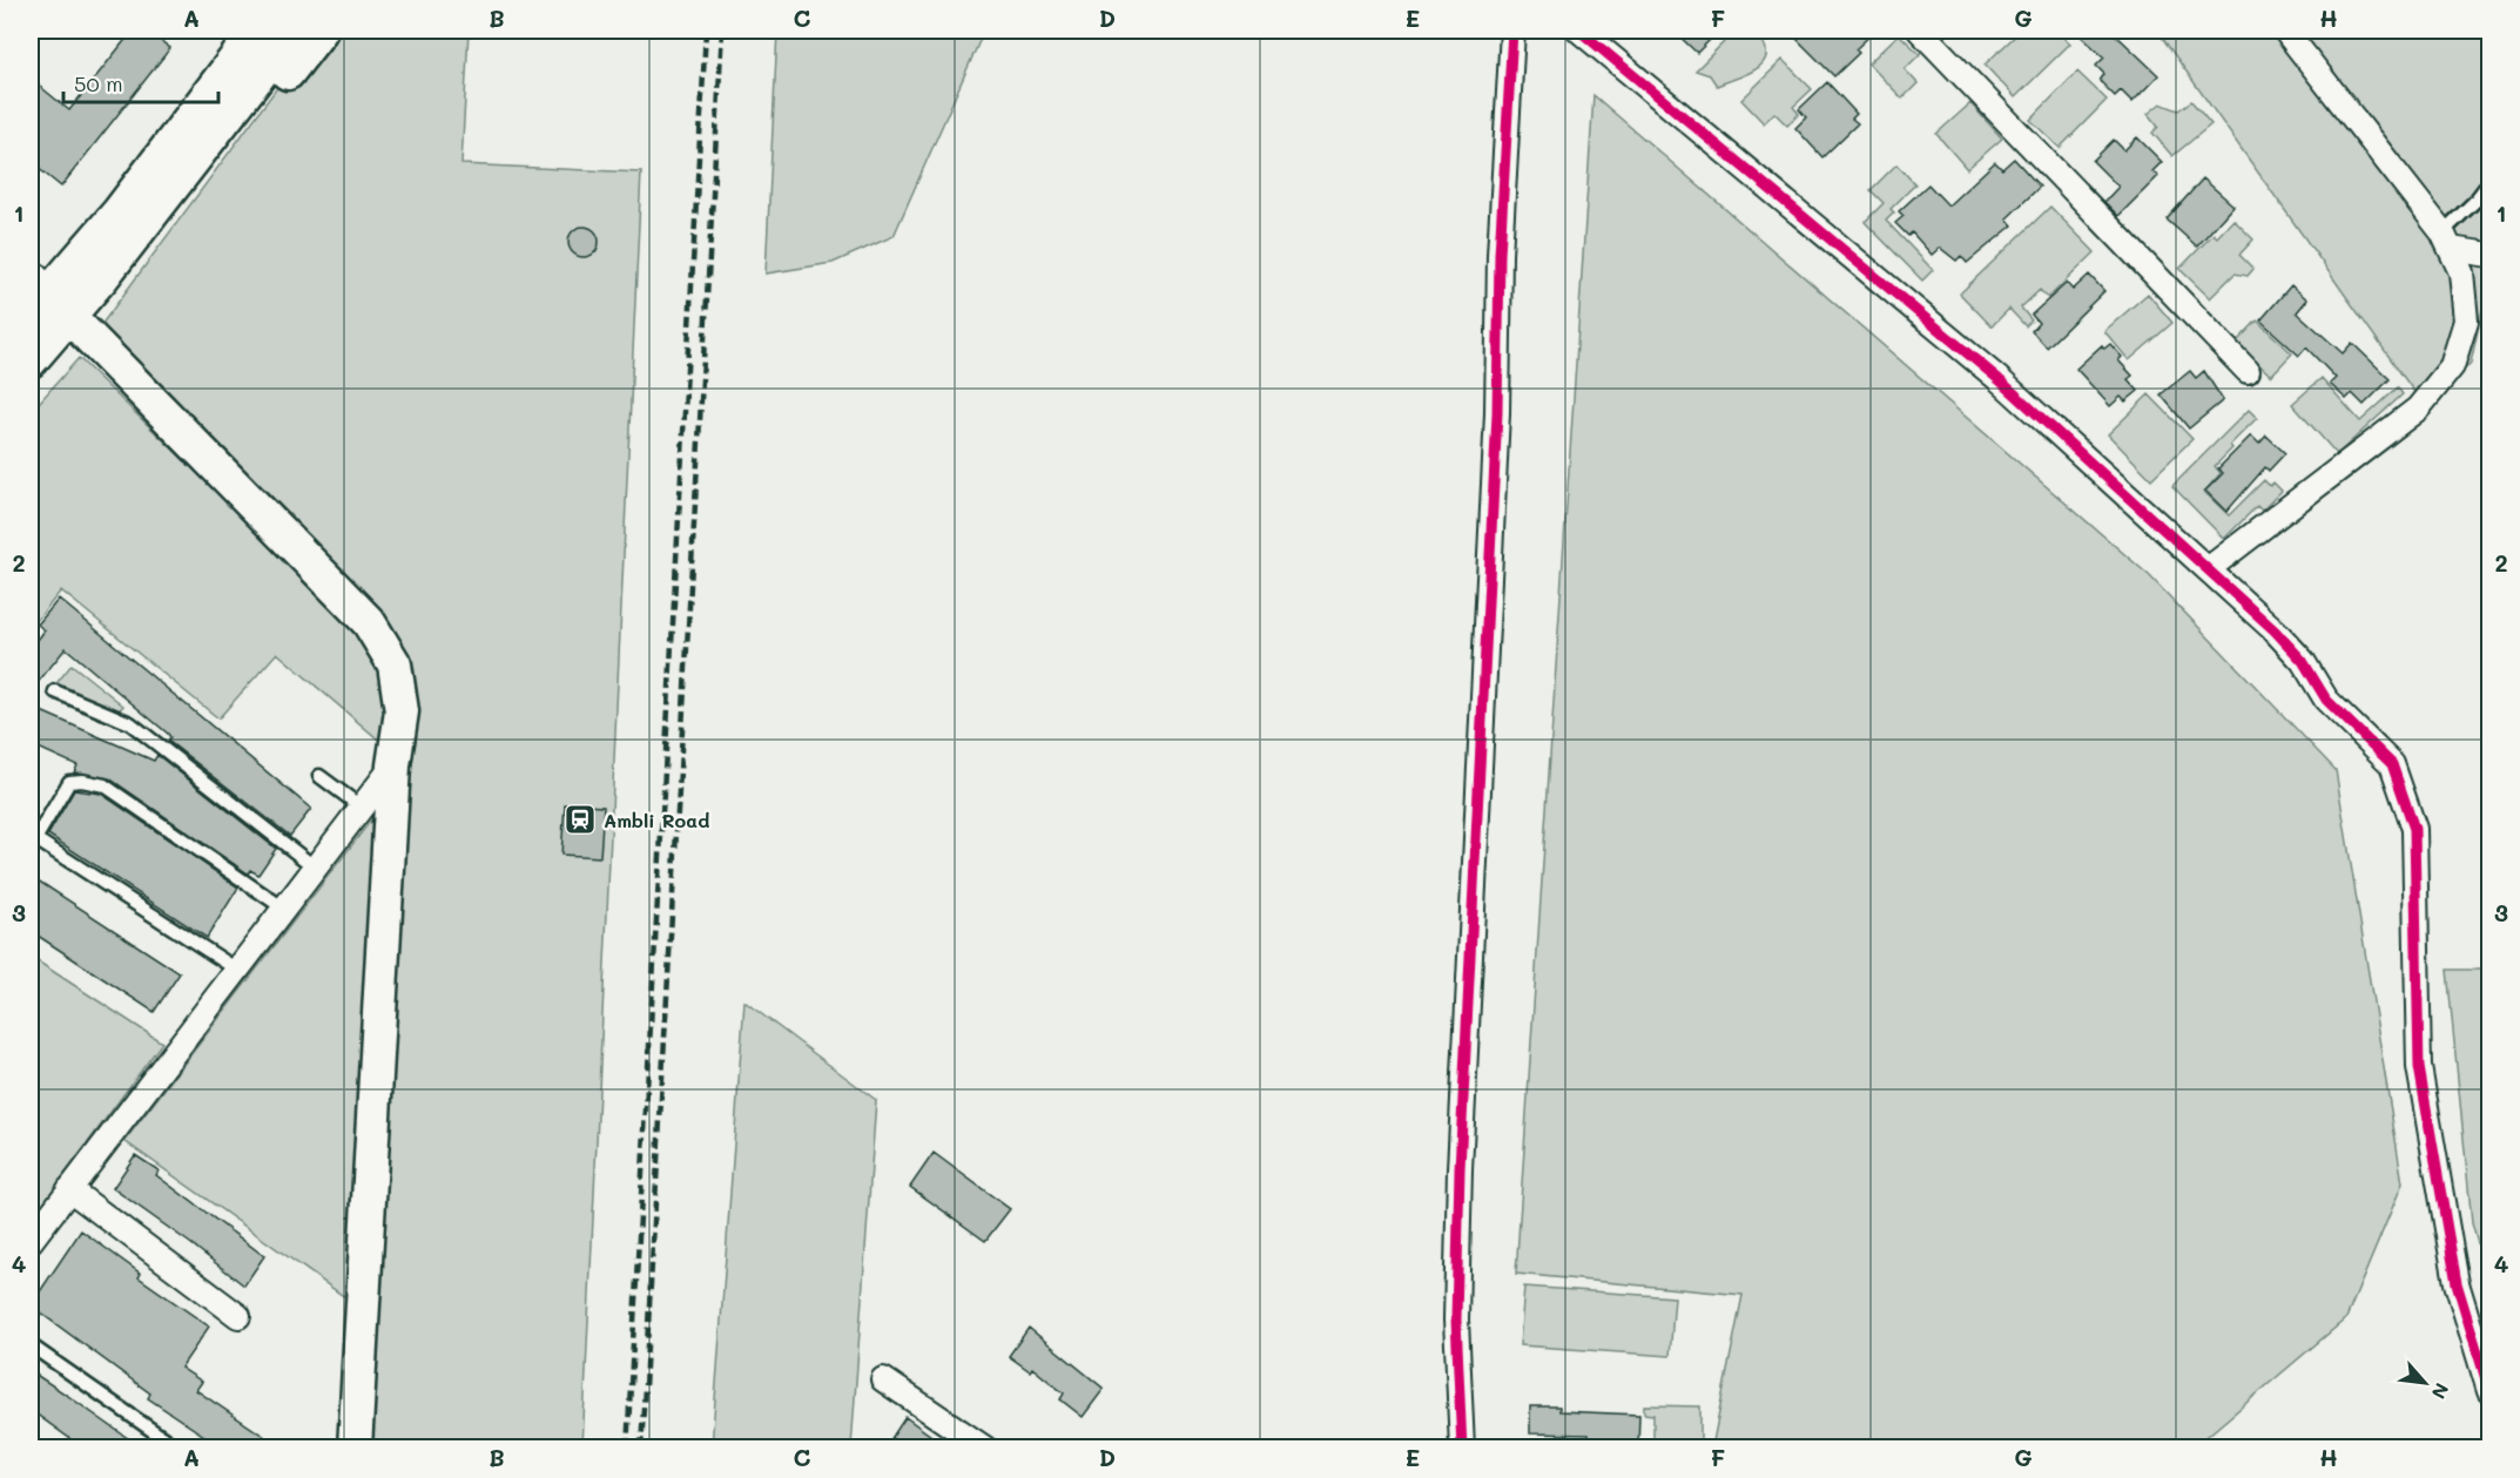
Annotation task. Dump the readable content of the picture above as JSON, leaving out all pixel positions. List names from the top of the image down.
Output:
{
  "places": {
    "station": ["Ambli Road"]
  },
  "scale_bar": "50 m",
  "north": "bottom right",
  "grid": {
    "columns": [
      "A",
      "B",
      "C",
      "D",
      "E",
      "F",
      "G",
      "H"
    ],
    "rows": [
      "1",
      "2",
      "3",
      "4"
    ]
  }
}
